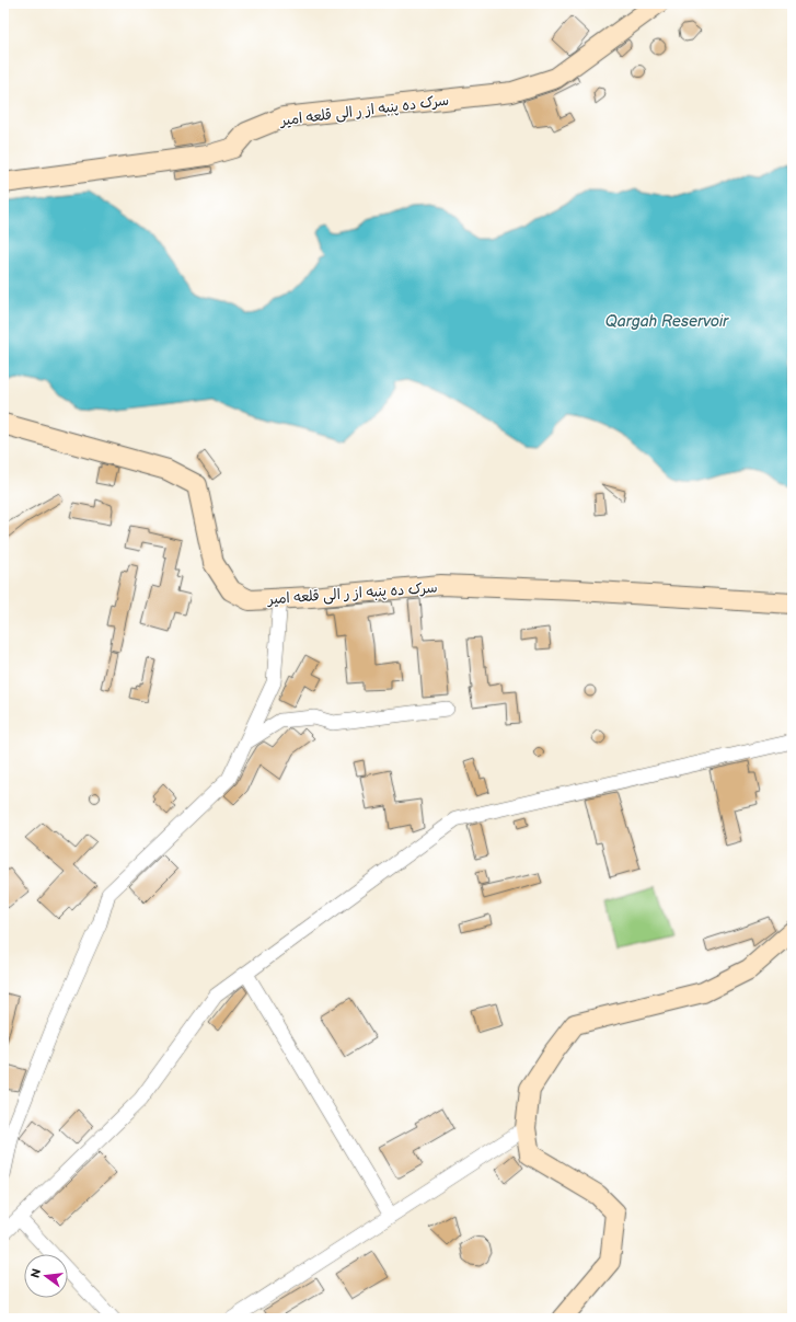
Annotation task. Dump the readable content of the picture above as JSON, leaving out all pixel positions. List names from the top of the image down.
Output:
{
  "streets": {
    "street": ["سرک ده پنبه از ر الی قلعه امیر"]
  },
  "water": ["Qargah Reservoir"],
  "north": "left"
}
